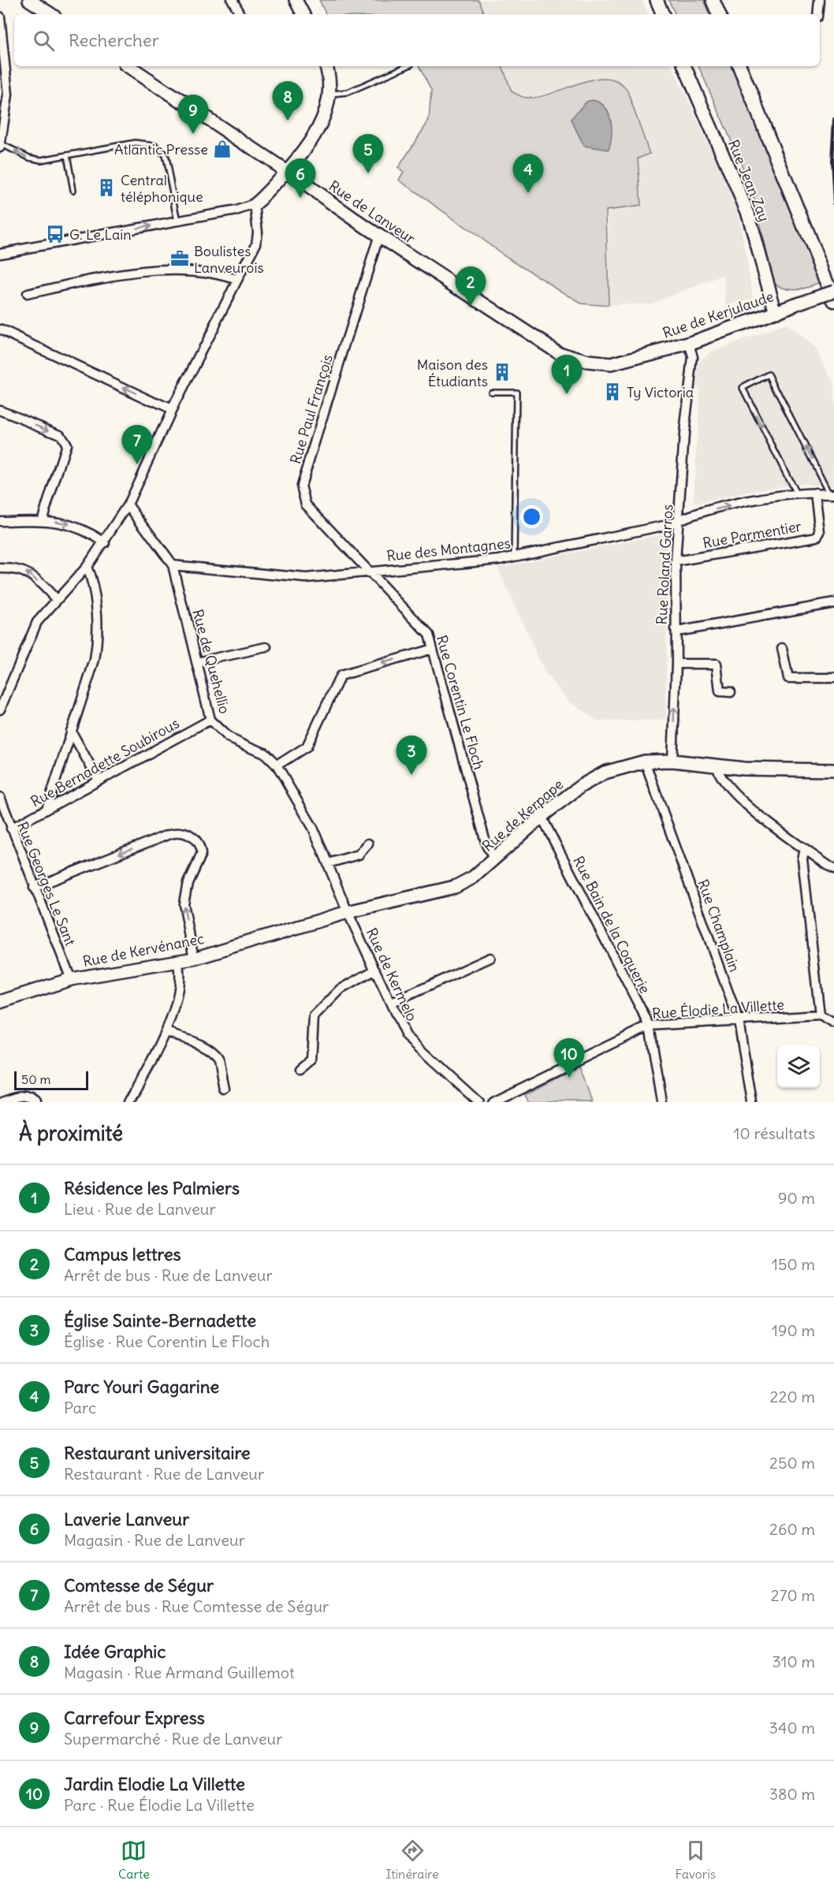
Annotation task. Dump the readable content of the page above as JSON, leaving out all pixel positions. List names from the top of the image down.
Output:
{
  "streets": {
    "street": [
      "Rue Jean Zay",
      "Rue de Lanveur",
      "Rue de Kerjulaude",
      "Rue Paul François",
      "Rue Parmentier",
      "Rue des Montagnes",
      "Rue Roland Garros",
      "Rue de Quehellio",
      "Rue Corentin Le Floch",
      "Rue Bernadette Soubirous",
      "Rue de Kerpape",
      "Rue Georges Le Sant",
      "Rue Bain de la Coquerie",
      "Rue Champlain",
      "Rue de Kervénanec",
      "Rue de Kermelo",
      "Rue Élodie La Villette"
    ]
  },
  "crossings": [
    ["Rue Jean Zay", "Rue de Kerjulaude"],
    ["Rue de Lanveur", "Rue de Kerjulaude"],
    ["Rue de Lanveur", "Rue Paul François"],
    ["Rue de Kerjulaude", "Rue Roland Garros"],
    ["Rue Paul François", "Rue des Montagnes"],
    ["Rue Paul François", "Rue Corentin Le Floch"],
    ["Rue Parmentier", "Rue des Montagnes"],
    ["Rue Parmentier", "Rue Roland Garros"],
    ["Rue des Montagnes", "Rue Roland Garros"],
    ["Rue des Montagnes", "Rue de Quehellio"],
    ["Rue des Montagnes", "Rue Corentin Le Floch"],
    ["Rue Roland Garros", "Rue de Kerpape"],
    ["Rue de Quehellio", "Rue Bernadette Soubirous"],
    ["Rue de Quehellio", "Rue de Kerpape"],
    ["Rue de Quehellio", "Rue de Kervénanec"],
    ["Rue de Quehellio", "Rue de Kermelo"],
    ["Rue Corentin Le Floch", "Rue de Kerpape"],
    ["Rue Bernadette Soubirous", "Rue Georges Le Sant"],
    ["Rue de Kerpape", "Rue Bain de la Coquerie"],
    ["Rue de Kerpape", "Rue Champlain"],
    ["Rue de Kerpape", "Rue de Kervénanec"],
    ["Rue de Kerpape", "Rue de Kermelo"],
    ["Rue Georges Le Sant", "Rue de Kervénanec"],
    ["Rue Bain de la Coquerie", "Rue Élodie La Villette"],
    ["Rue Champlain", "Rue Élodie La Villette"],
    ["Rue de Kervénanec", "Rue de Kermelo"]
  ],
  "places": {
    "shop": ["Atlantic Presse"],
    "building": ["Central téléphonique", "Maison des Étudiants", "Ty Victoria"],
    "bus stop": ["G. Le Lain"],
    "office": ["Boulistes Lanveurois"]
  },
  "scale_bar": "50 m",
  "page": {
    "search": "Rechercher",
    "pins": [
      "8",
      "9",
      "5",
      "4",
      "6",
      "2",
      "1",
      "7",
      "3",
      "10"
    ],
    "scale": "50 m",
    "heading": ["À proximité", "10 résultats"],
    "list": [
      {
        "mark": "1",
        "name": "Résidence les Palmiers",
        "note": "Lieu · Rue de Lanveur",
        "value": "90 m"
      },
      {
        "mark": "2",
        "name": "Campus lettres",
        "note": "Arrêt de bus · Rue de Lanveur",
        "value": "150 m"
      },
      {
        "mark": "3",
        "name": "Église Sainte-Bernadette",
        "note": "Église · Rue Corentin Le Floch",
        "value": "190 m"
      },
      {
        "mark": "4",
        "name": "Parc Youri Gagarine",
        "note": "Parc",
        "value": "220 m"
      },
      {
        "mark": "5",
        "name": "Restaurant universitaire",
        "note": "Restaurant · Rue de Lanveur",
        "value": "250 m"
      },
      {
        "mark": "6",
        "name": "Laverie Lanveur",
        "note": "Magasin · Rue de Lanveur",
        "value": "260 m"
      },
      {
        "mark": "7",
        "name": "Comtesse de Ségur",
        "note": "Arrêt de bus · Rue Comtesse de Ségur",
        "value": "270 m"
      },
      {
        "mark": "8",
        "name": "Idée Graphic",
        "note": "Magasin · Rue Armand Guillemot",
        "value": "310 m"
      },
      {
        "mark": "9",
        "name": "Carrefour Express",
        "note": "Supermarché · Rue de Lanveur",
        "value": "340 m"
      },
      {
        "mark": "10",
        "name": "Jardin Elodie La Villette",
        "note": "Parc · Rue Élodie La Villette",
        "value": "380 m"
      }
    ],
    "nav": ["Carte", "Itinéraire", "Favoris"]
  }
}
